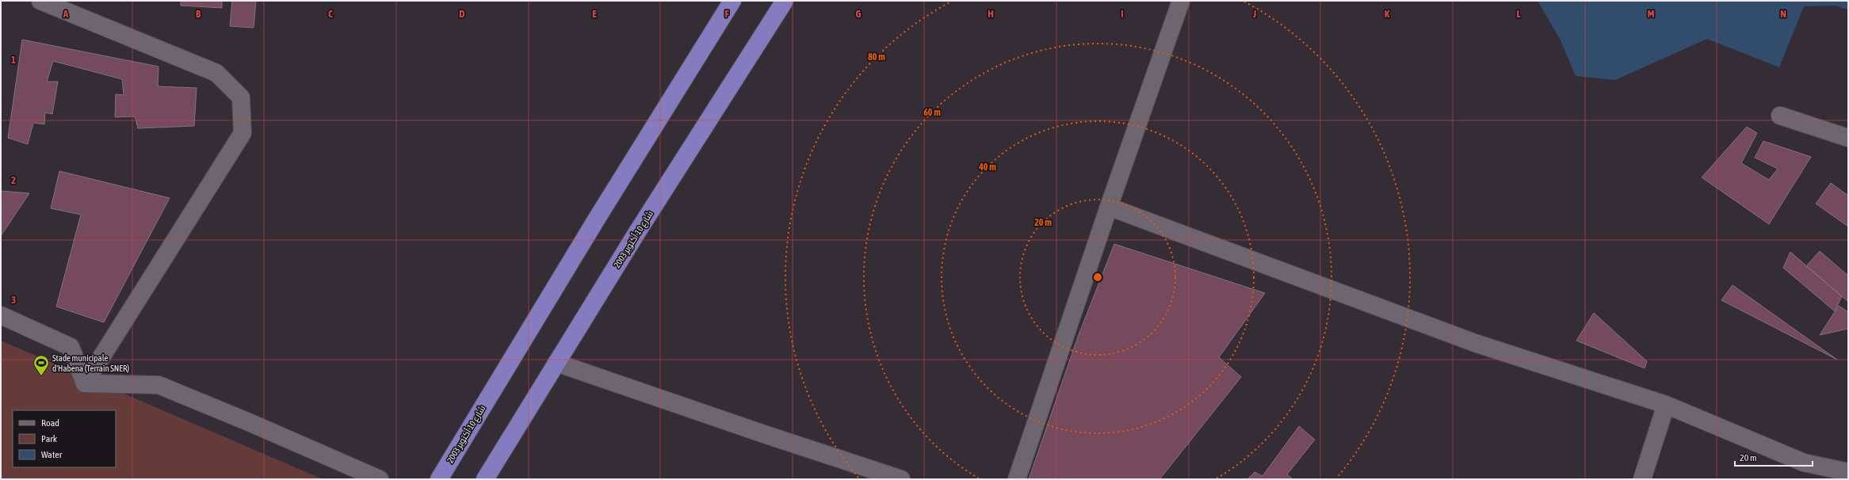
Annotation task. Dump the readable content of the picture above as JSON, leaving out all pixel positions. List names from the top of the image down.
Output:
{
  "streets": {
    "highway": ["شارع 10 أكتوبر 2003"]
  },
  "places": {
    "sports": ["Stade municipale d'Habena (Terrain SNER)"]
  },
  "legend": ["Road", "Park", "Water"],
  "scale_bar": "20 m",
  "grid": {
    "columns": [
      "A",
      "B",
      "C",
      "D",
      "E",
      "F",
      "G",
      "H",
      "I",
      "J",
      "K",
      "L",
      "M",
      "N"
    ],
    "rows": ["1", "2", "3"]
  },
  "rings": [
    "80 m",
    "60 m",
    "40 m",
    "20 m"
  ]
}
